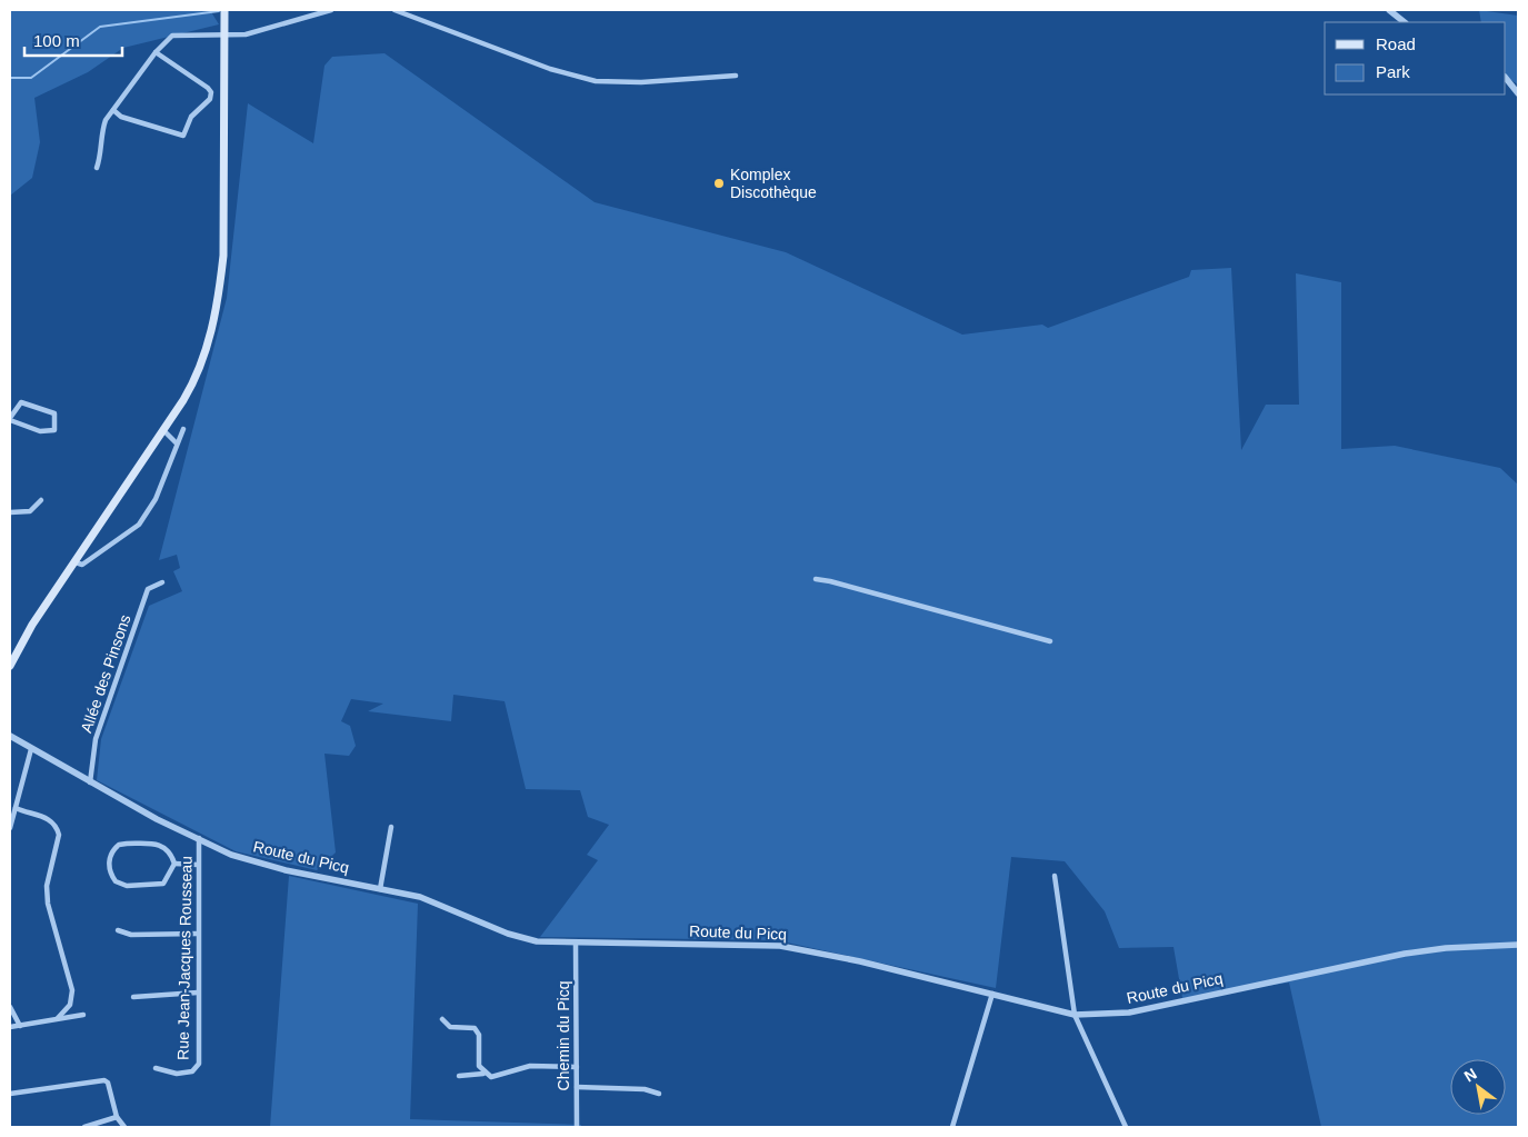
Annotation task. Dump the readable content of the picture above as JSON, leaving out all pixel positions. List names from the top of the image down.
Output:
{
  "streets": {
    "street": [
      "Allée des Pinsons",
      "Route du Picq",
      "Rue Jean-Jacques Rousseau",
      "Chemin du Picq"
    ]
  },
  "crossings": [
    ["Allée des Pinsons", "Route du Picq"],
    ["Route du Picq", "Rue Jean-Jacques Rousseau"],
    ["Route du Picq", "Chemin du Picq"]
  ],
  "places": ["Komplex Discothèque"],
  "legend": ["Road", "Park"],
  "scale_bar": "100 m",
  "north": "top left"
}
